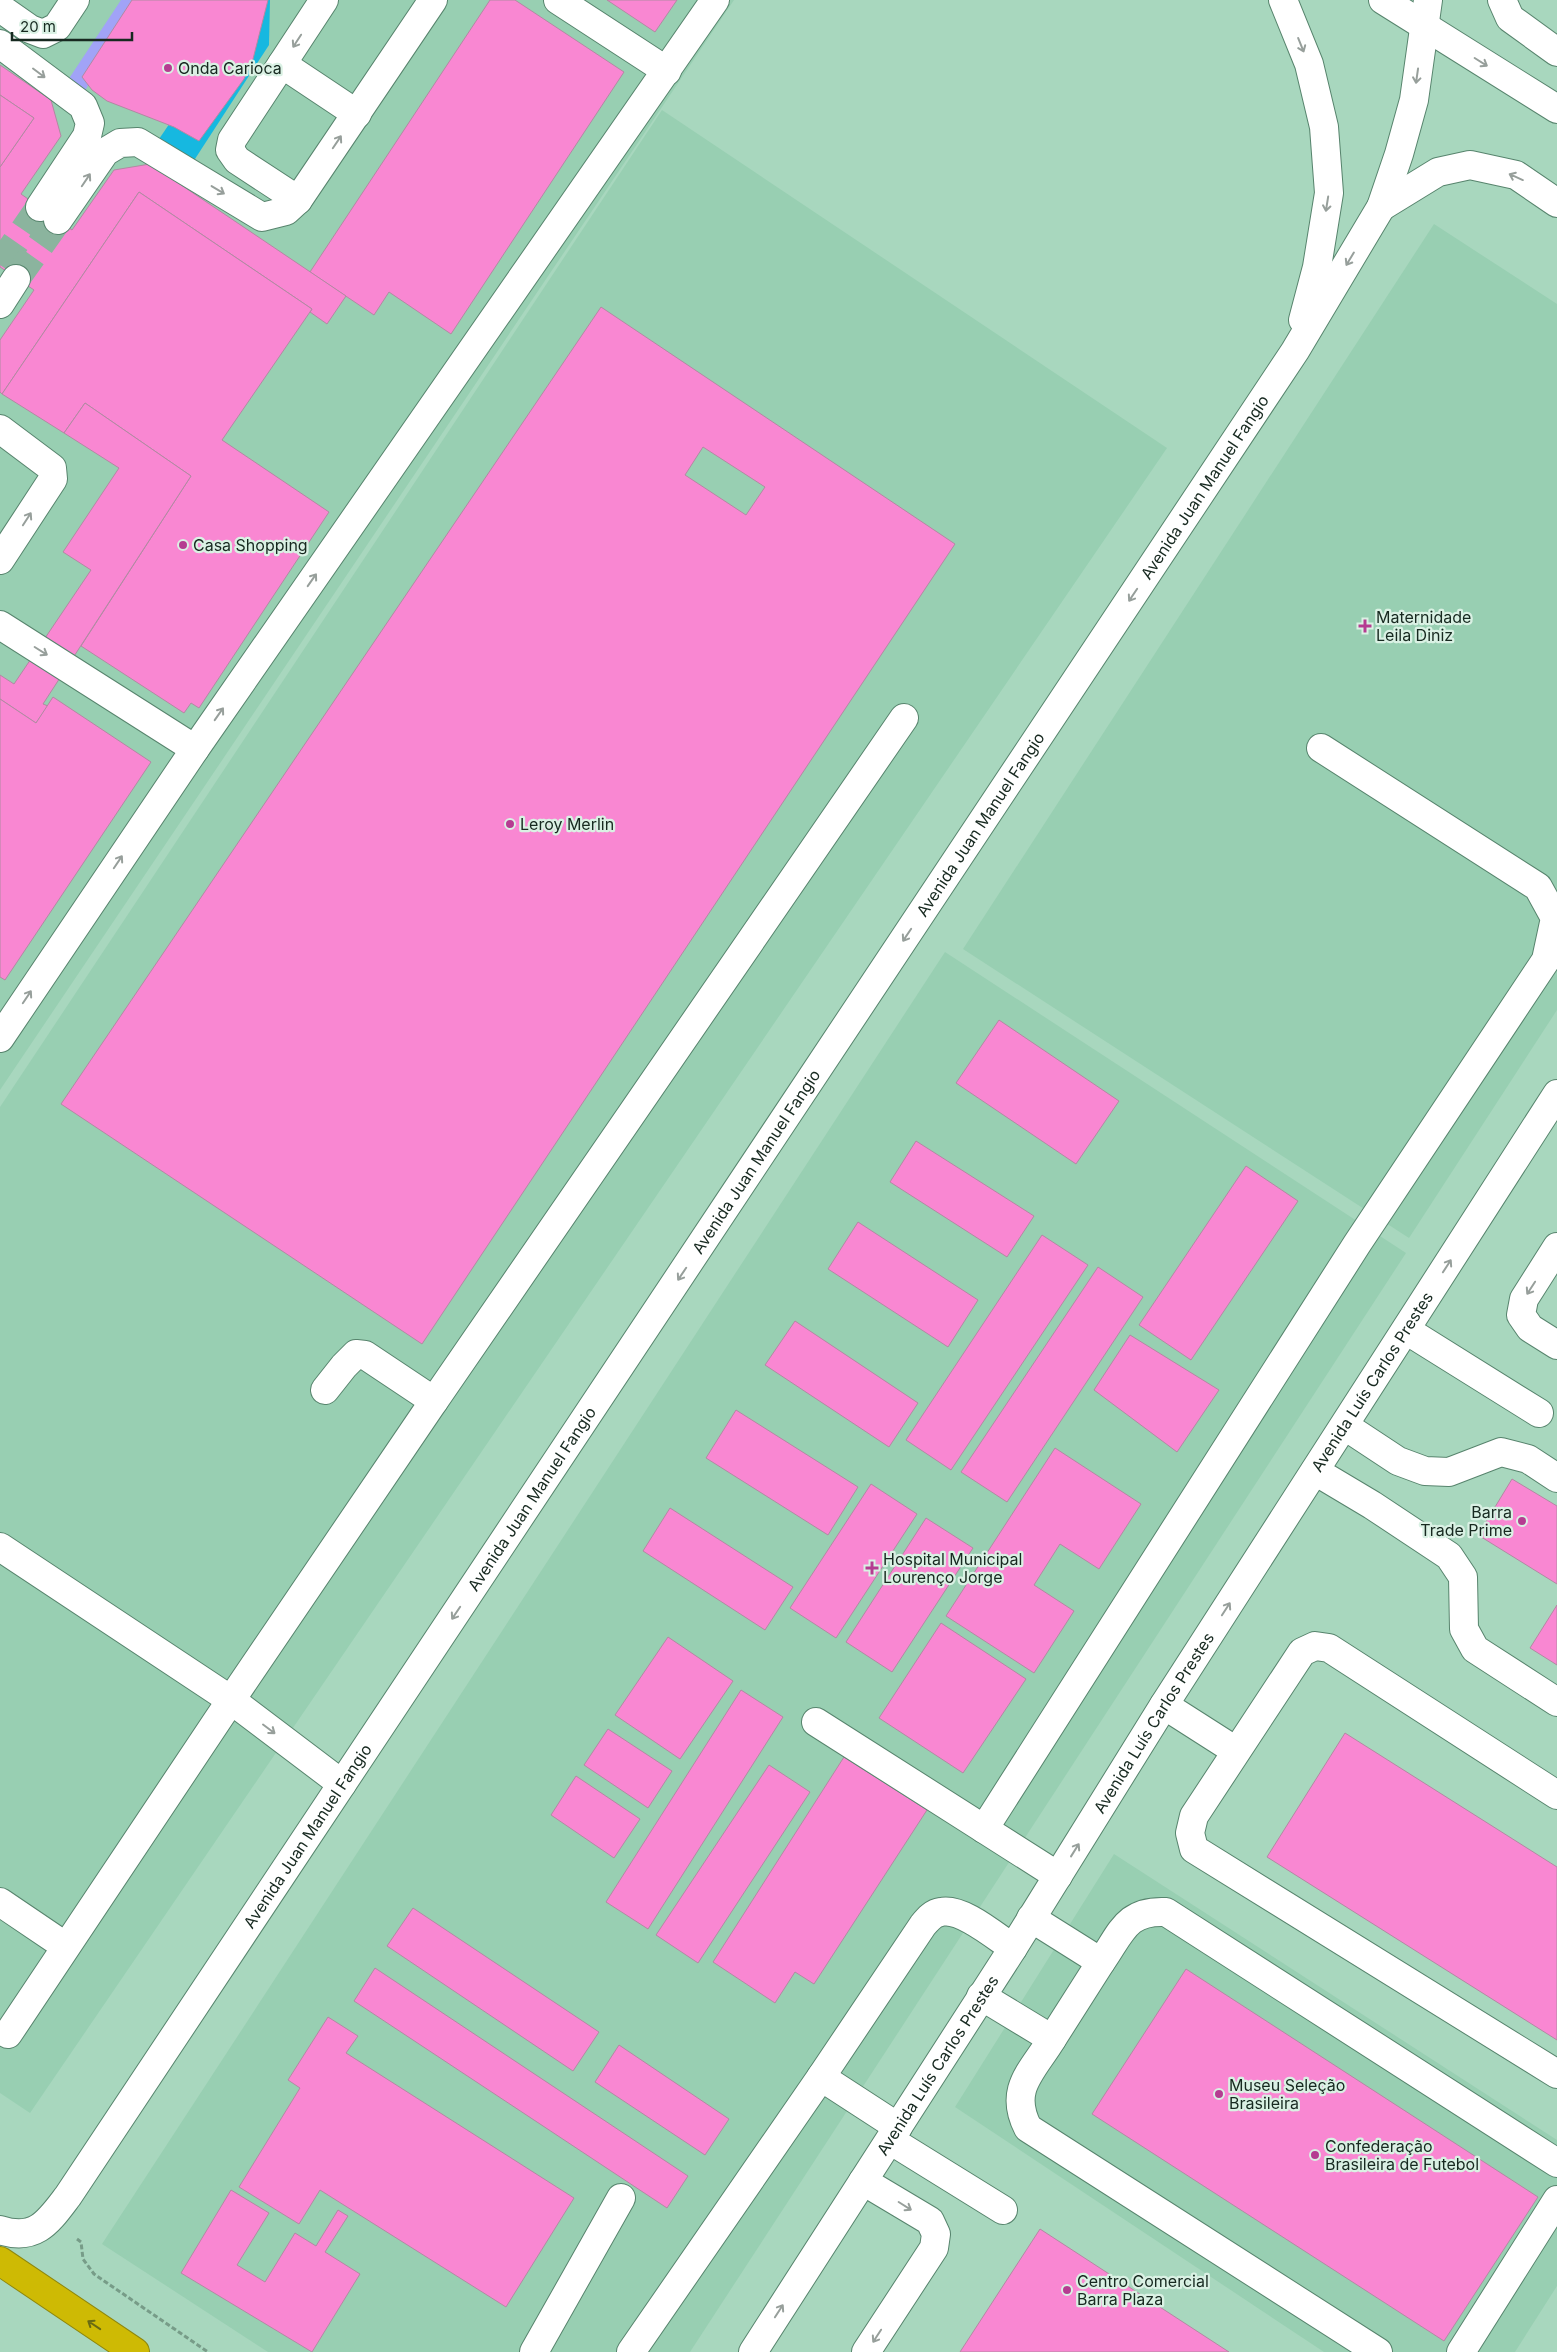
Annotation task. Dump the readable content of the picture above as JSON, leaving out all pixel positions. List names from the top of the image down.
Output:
{
  "streets": {
    "street": ["Avenida Juan Manuel Fangio", "Avenida Luís Carlos Prestes"]
  },
  "one_way": ["Avenida Luís Carlos Prestes"],
  "places": {
    "other": [
      "Onda Carioca",
      "Casa Shopping",
      "Leroy Merlin",
      "Barra Trade Prime",
      "Museu Seleção Brasileira",
      "Confederação Brasileira de Futebol",
      "Centro Comercial Barra Plaza"
    ],
    "health": ["Maternidade Leila Diniz", "Hospital Municipal Lourenço Jorge"]
  },
  "scale_bar": "20 m"
}
